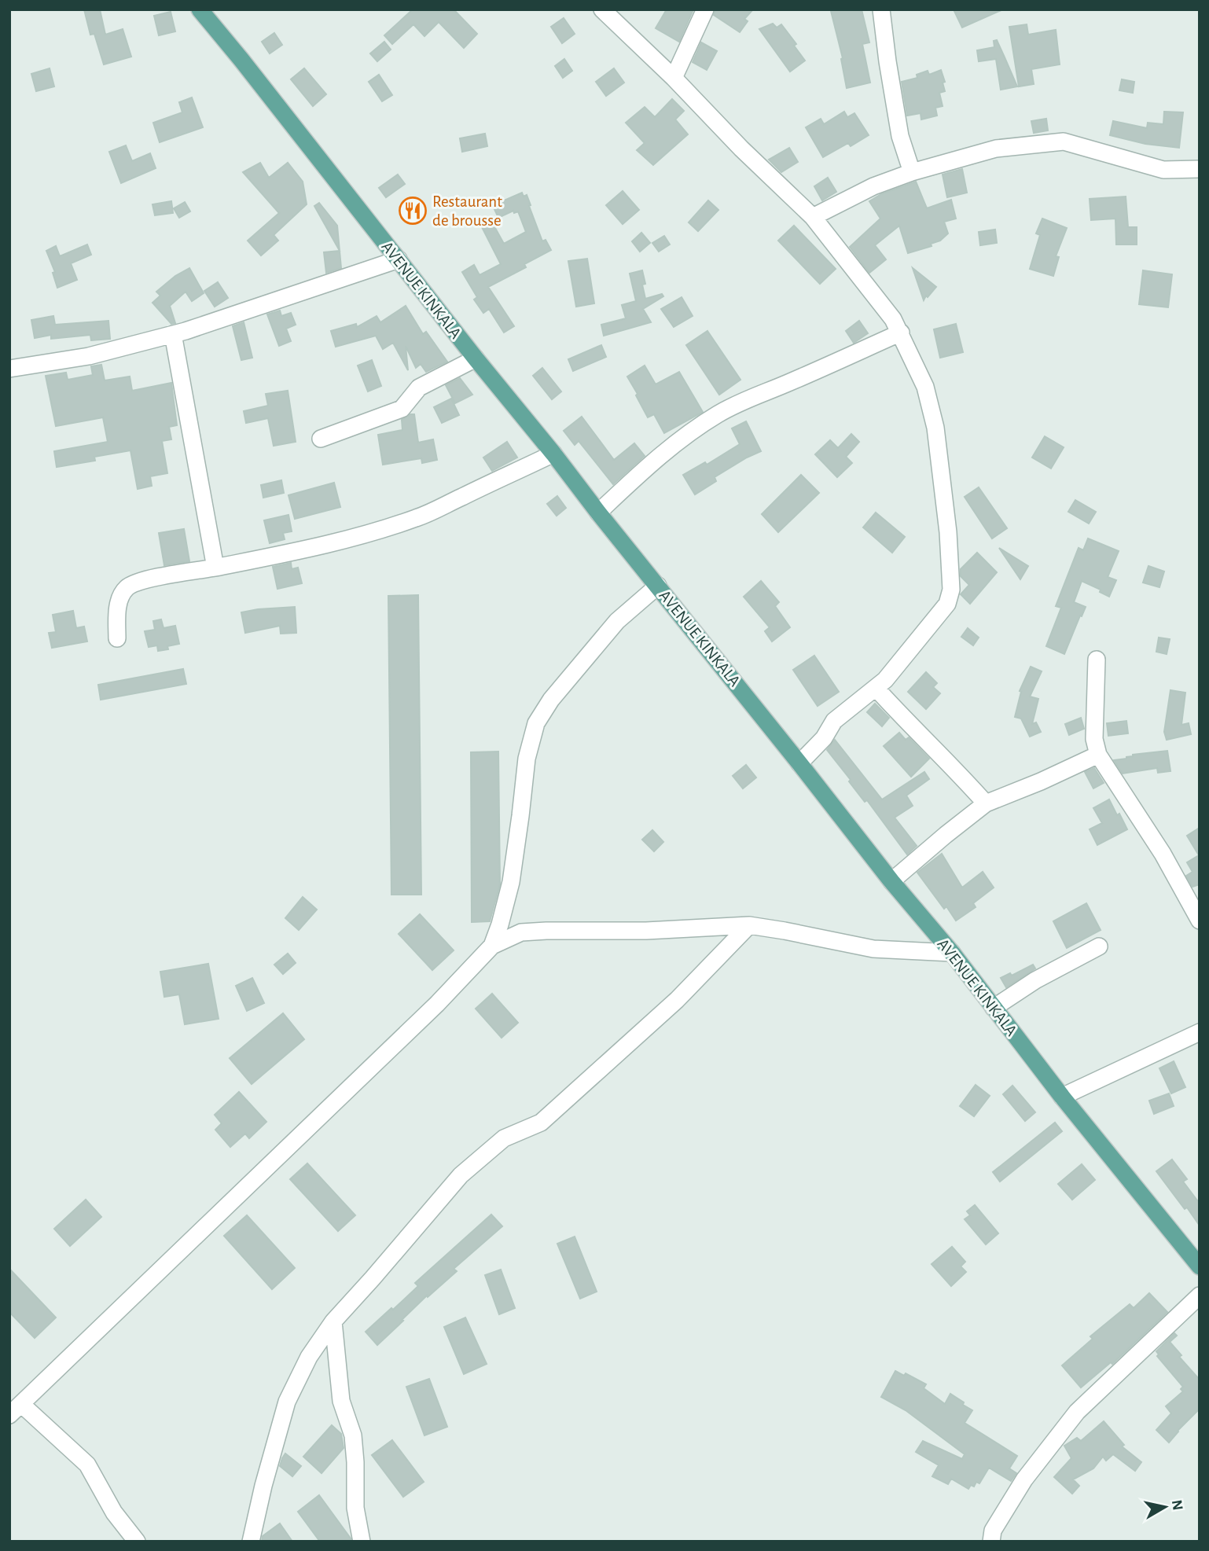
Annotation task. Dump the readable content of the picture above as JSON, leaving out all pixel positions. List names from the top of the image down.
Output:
{
  "streets": {
    "main road": ["AVENUE KINKALA"]
  },
  "places": {
    "restaurant": ["Restaurant de brousse"]
  },
  "north": "right"
}
